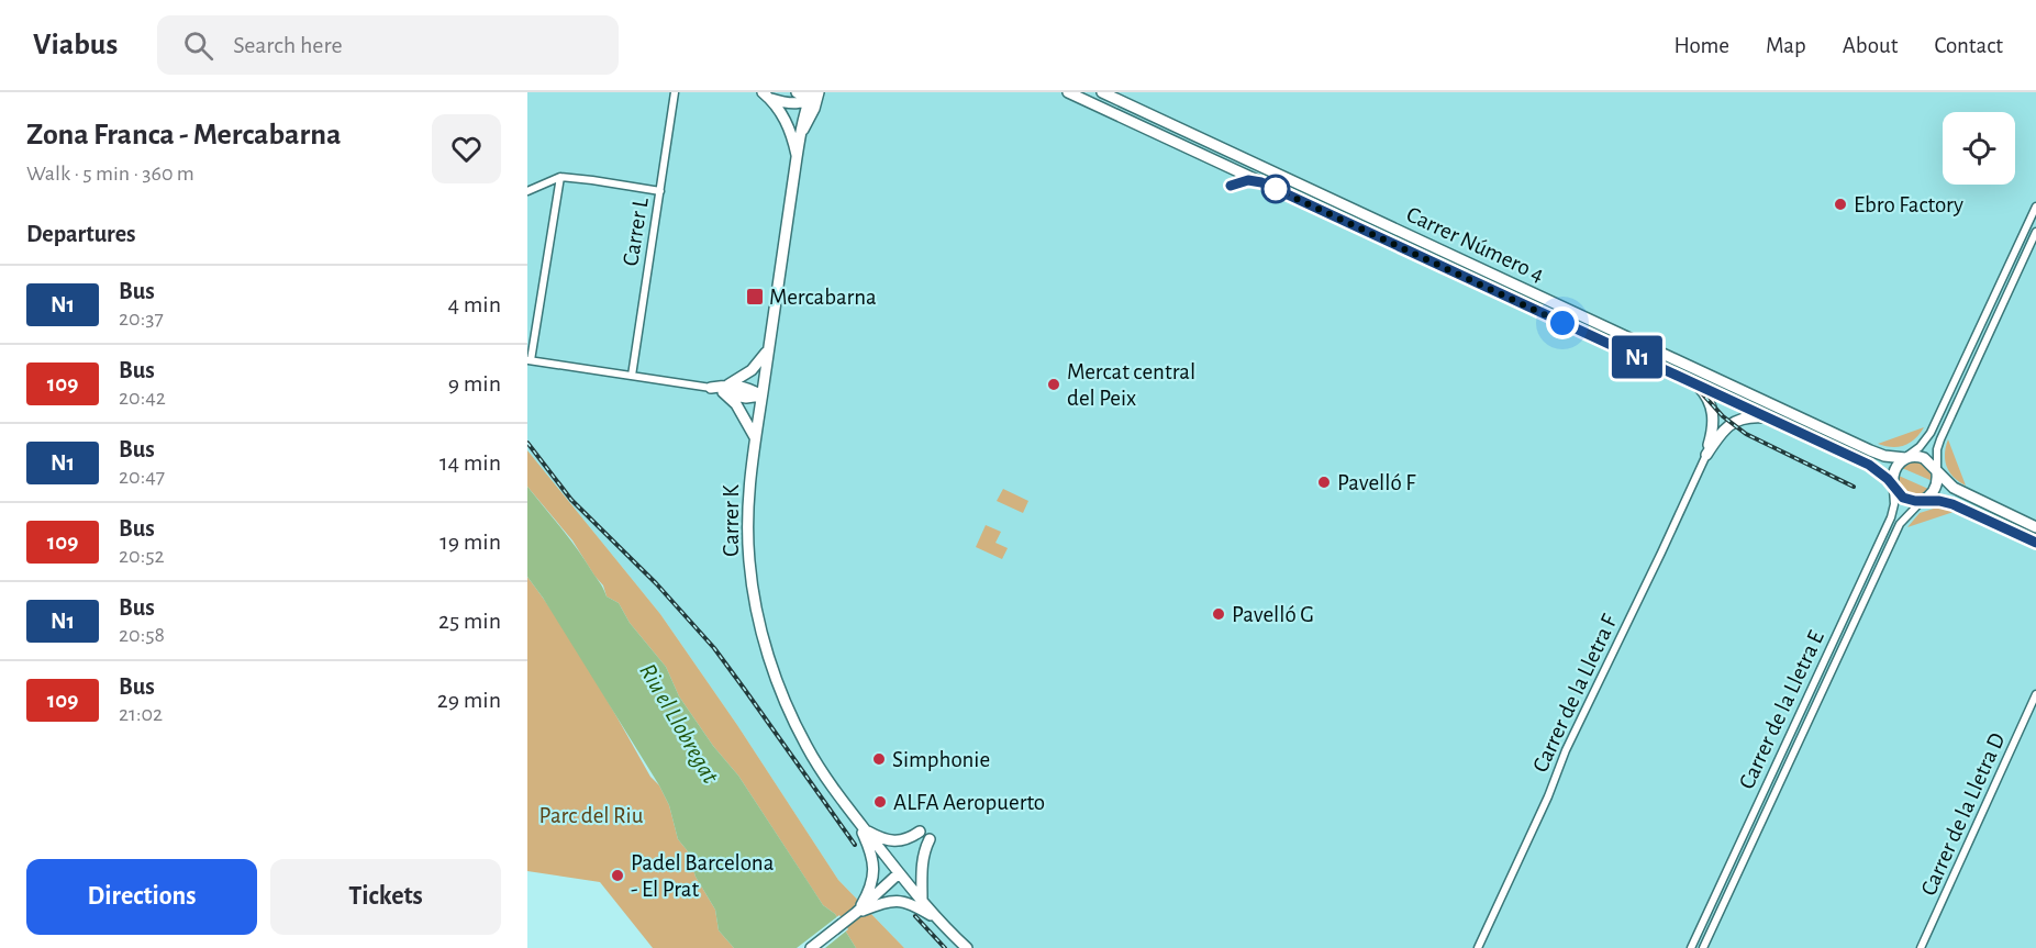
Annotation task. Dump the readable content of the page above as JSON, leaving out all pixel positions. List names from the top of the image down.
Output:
{
  "streets": {
    "street": [
      "Carrer L",
      "Carrer Número 4",
      "Carrer K",
      "Carrer de la Lletra F",
      "Carrer de la Lletra E",
      "Carrer de la Lletra D"
    ]
  },
  "crossings": [
    ["Carrer Número 4", "Carrer de la Lletra E"]
  ],
  "water": ["Riu el Llobregat"],
  "parks": ["Parc del Riu"],
  "places": {
    "other": [
      "Ebro Factory",
      "Mercat central del Peix",
      "Pavelló F",
      "Pavelló G",
      "Simphonie",
      "ALFA Aeropuerto",
      "Padel Barcelona - El Prat"
    ],
    "transit": ["Mercabarna"]
  },
  "lines": ["bus line N1"],
  "page": {
    "header": "Viabus",
    "search": "Search here",
    "nav": [
      "Home",
      "Map",
      "About",
      "Contact"
    ],
    "heading": [
      ["Zona Franca - Mercabarna", "Walk · 5 min · 360 m"],
      "Departures"
    ],
    "on_map": "N1",
    "list": [
      {
        "mark": "N1",
        "name": "Bus",
        "note": "20:37",
        "value": "4 min"
      },
      {
        "mark": "109",
        "name": "Bus",
        "note": "20:42",
        "value": "9 min"
      },
      {
        "mark": "N1",
        "name": "Bus",
        "note": "20:47",
        "value": "14 min"
      },
      {
        "mark": "109",
        "name": "Bus",
        "note": "20:52",
        "value": "19 min"
      },
      {
        "mark": "N1",
        "name": "Bus",
        "note": "20:58",
        "value": "25 min"
      },
      {
        "mark": "109",
        "name": "Bus",
        "note": "21:02",
        "value": "29 min"
      }
    ],
    "buttons": ["Directions", "Tickets"]
  }
}
